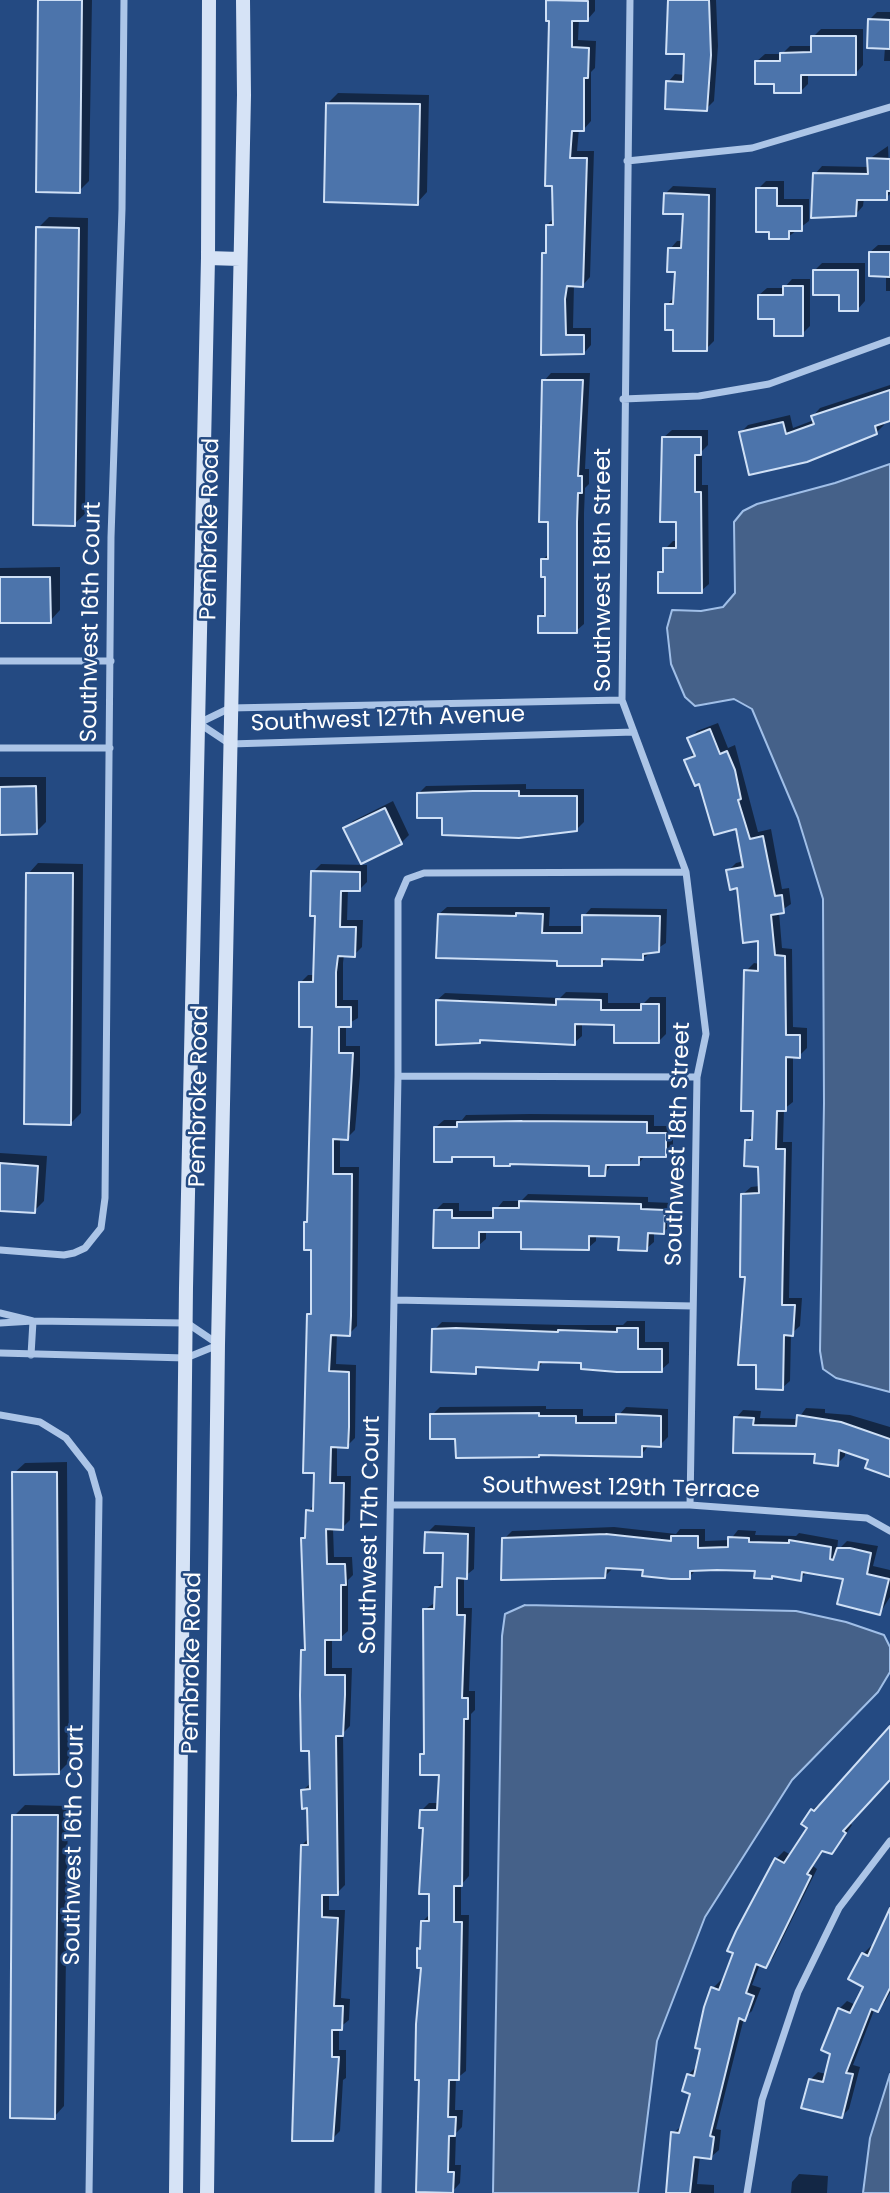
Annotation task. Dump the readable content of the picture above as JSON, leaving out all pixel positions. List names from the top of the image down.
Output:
{
  "streets": {
    "main road": ["Pembroke Road"],
    "street": [
      "Southwest 18th Street",
      "Southwest 16th Court",
      "Southwest 127th Avenue",
      "Southwest 129th Terrace",
      "Southwest 17th Court"
    ]
  },
  "crossings": [
    ["Pembroke Road", "Southwest 127th Avenue"],
    ["Southwest 18th Street", "Southwest 127th Avenue"],
    ["Southwest 18th Street", "Southwest 129th Terrace"],
    ["Southwest 18th Street", "Southwest 17th Court"],
    ["Southwest 129th Terrace", "Southwest 17th Court"]
  ]
}
